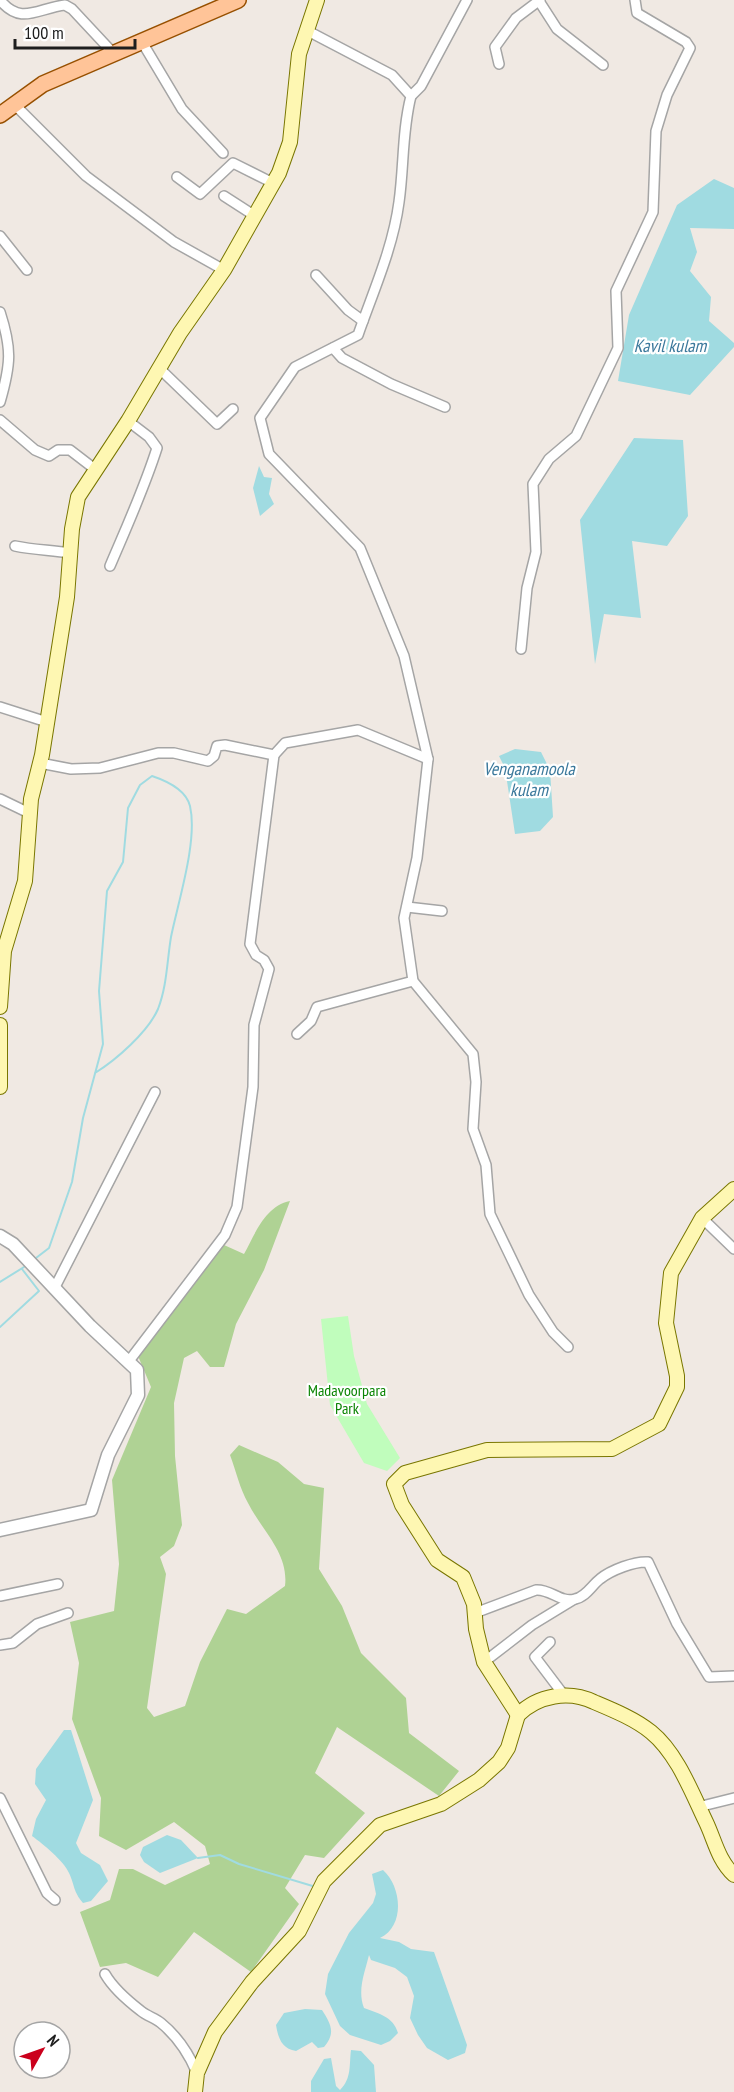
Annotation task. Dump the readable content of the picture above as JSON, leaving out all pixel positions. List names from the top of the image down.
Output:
{
  "water": ["Kavil kulam", "Venganamoola kulam"],
  "parks": ["Madavoorpara Park"],
  "scale_bar": "100 m",
  "north": "top right"
}
